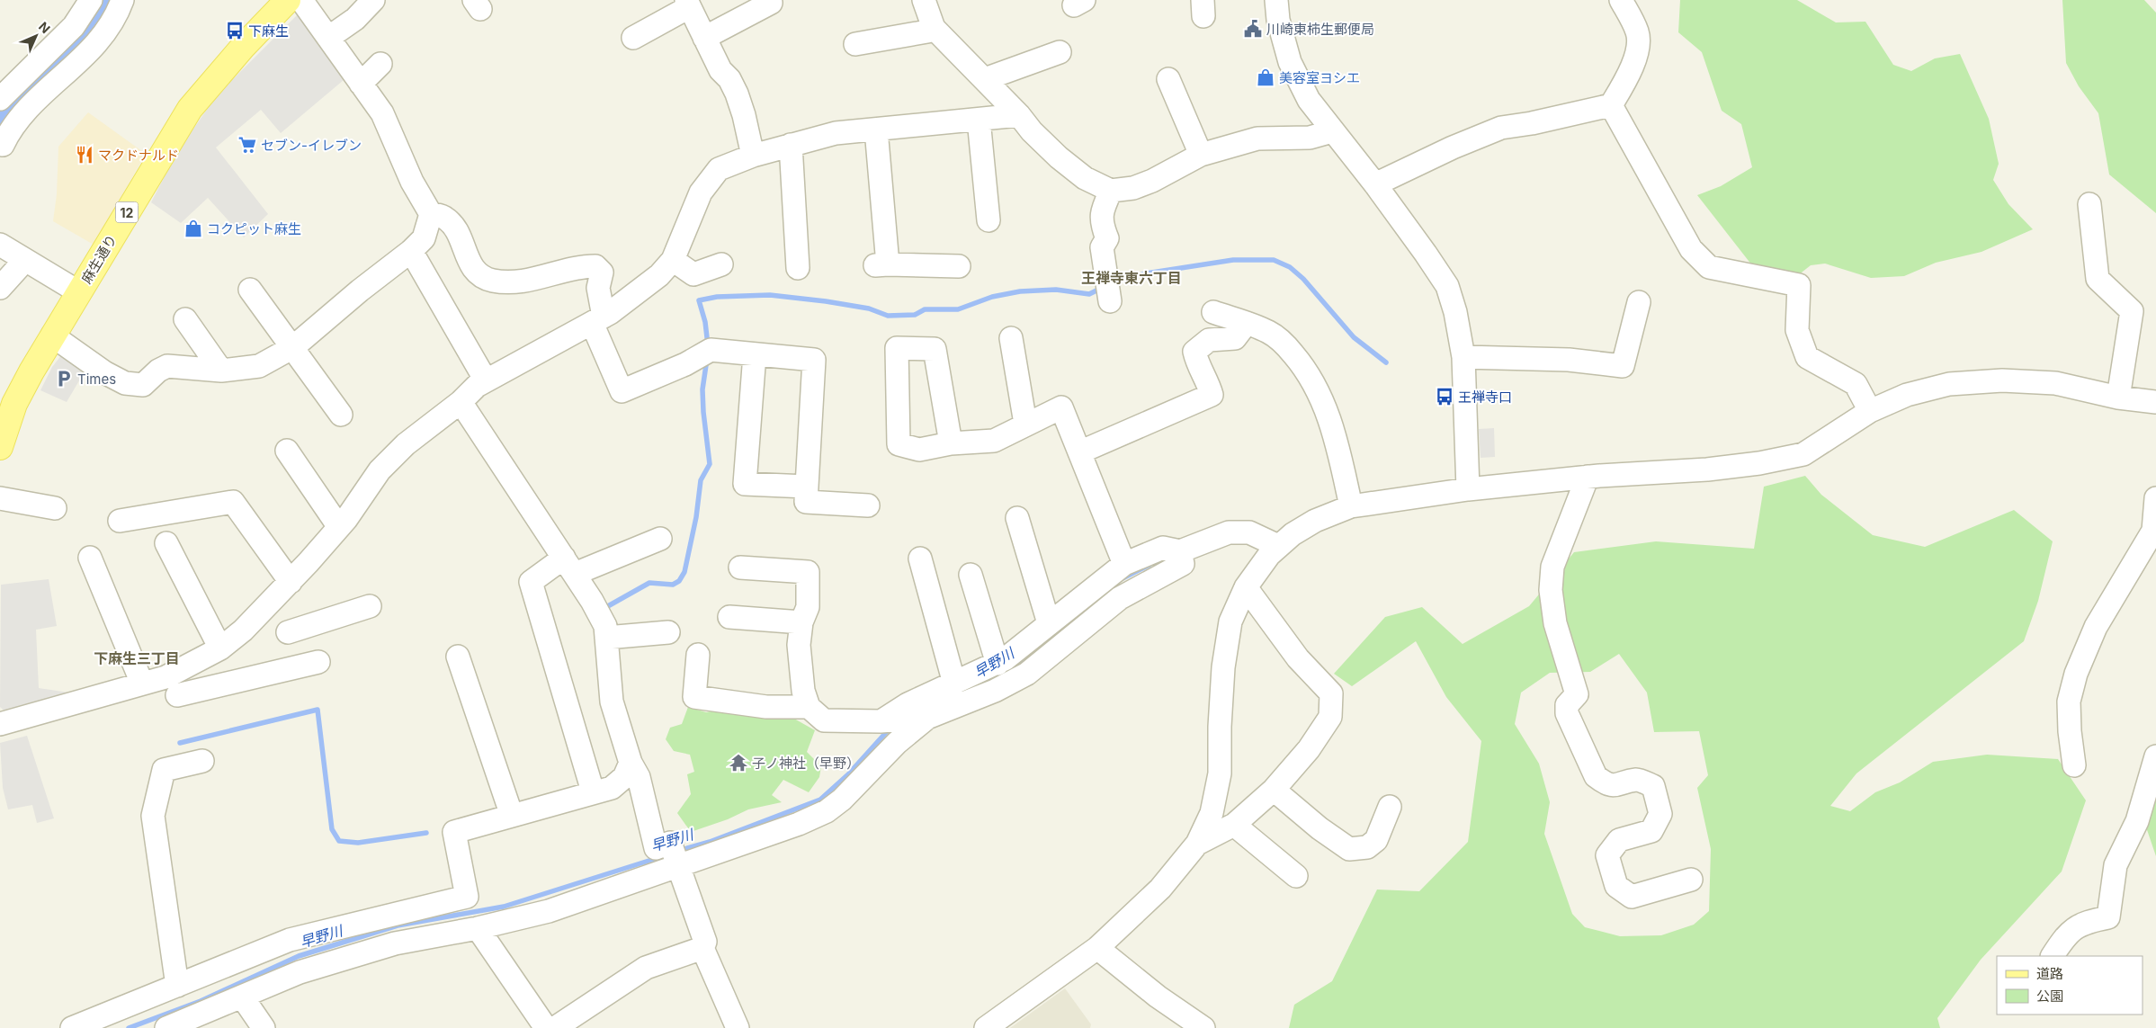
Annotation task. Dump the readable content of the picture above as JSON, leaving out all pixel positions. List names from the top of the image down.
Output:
{
  "streets": {
    "main road": ["12", "麻生通り"]
  },
  "districts": ["王禅寺東六丁目", "下麻生三丁目"],
  "water": ["早野川"],
  "places": {
    "public building": ["川崎東柿生郵便局"],
    "bus stop": ["下麻生", "王禅寺口"],
    "shop": ["美容室ヨシエ", "コクピット麻生"],
    "supermarket": ["セブン-イレブン"],
    "restaurant": ["マクドナルド"],
    "parking": ["Times"],
    "temple": ["子ノ神社（早野）"]
  },
  "legend": ["道路", "公園"],
  "north": "top right"
}
